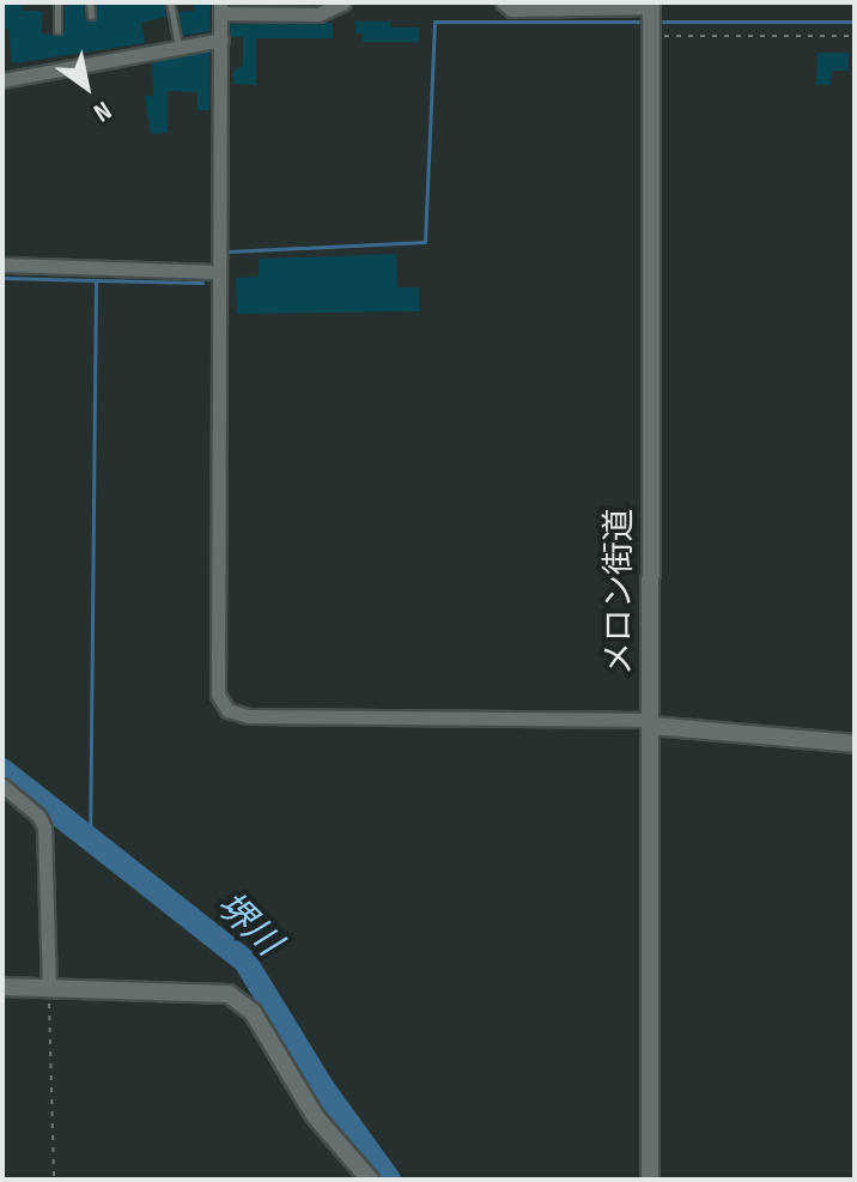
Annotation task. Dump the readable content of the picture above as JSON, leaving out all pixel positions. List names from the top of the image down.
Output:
{
  "streets": {
    "street": ["メロン街道"]
  },
  "water": ["堺川"],
  "north": "bottom right"
}
